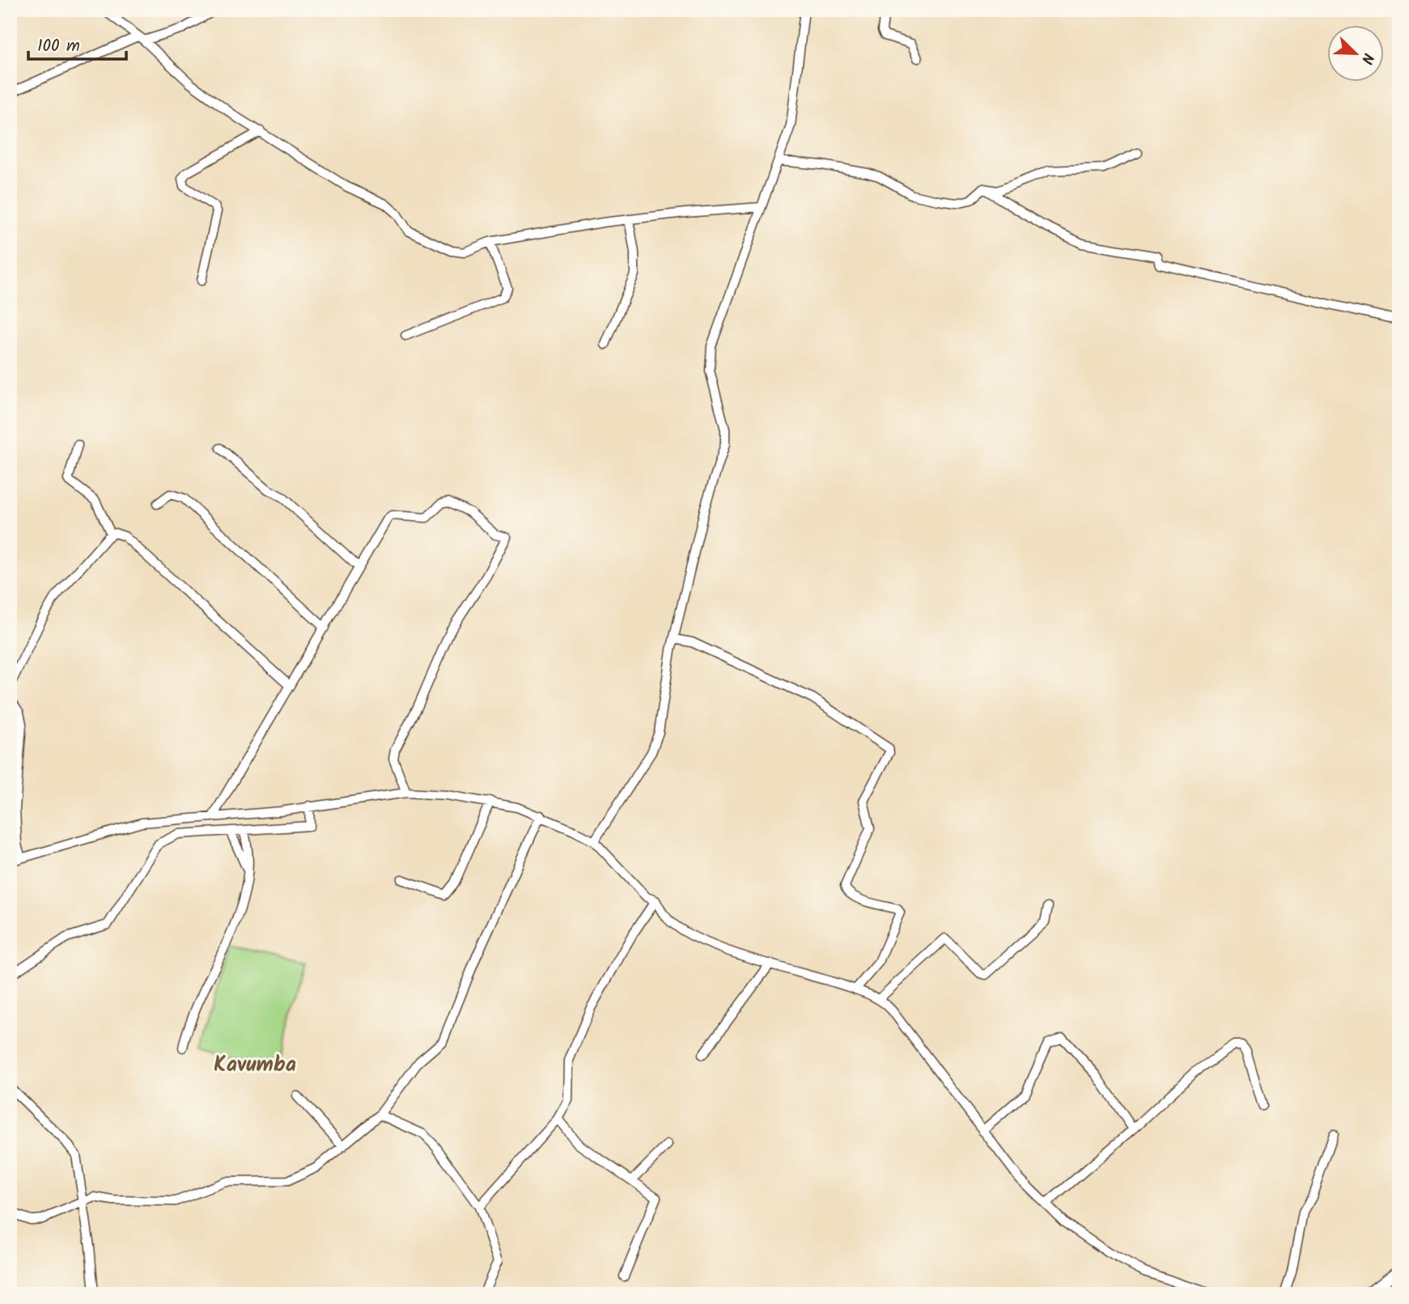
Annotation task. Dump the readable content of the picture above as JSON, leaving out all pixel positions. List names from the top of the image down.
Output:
{
  "districts": ["Kavumba"],
  "scale_bar": "100 m",
  "north": "bottom right"
}
